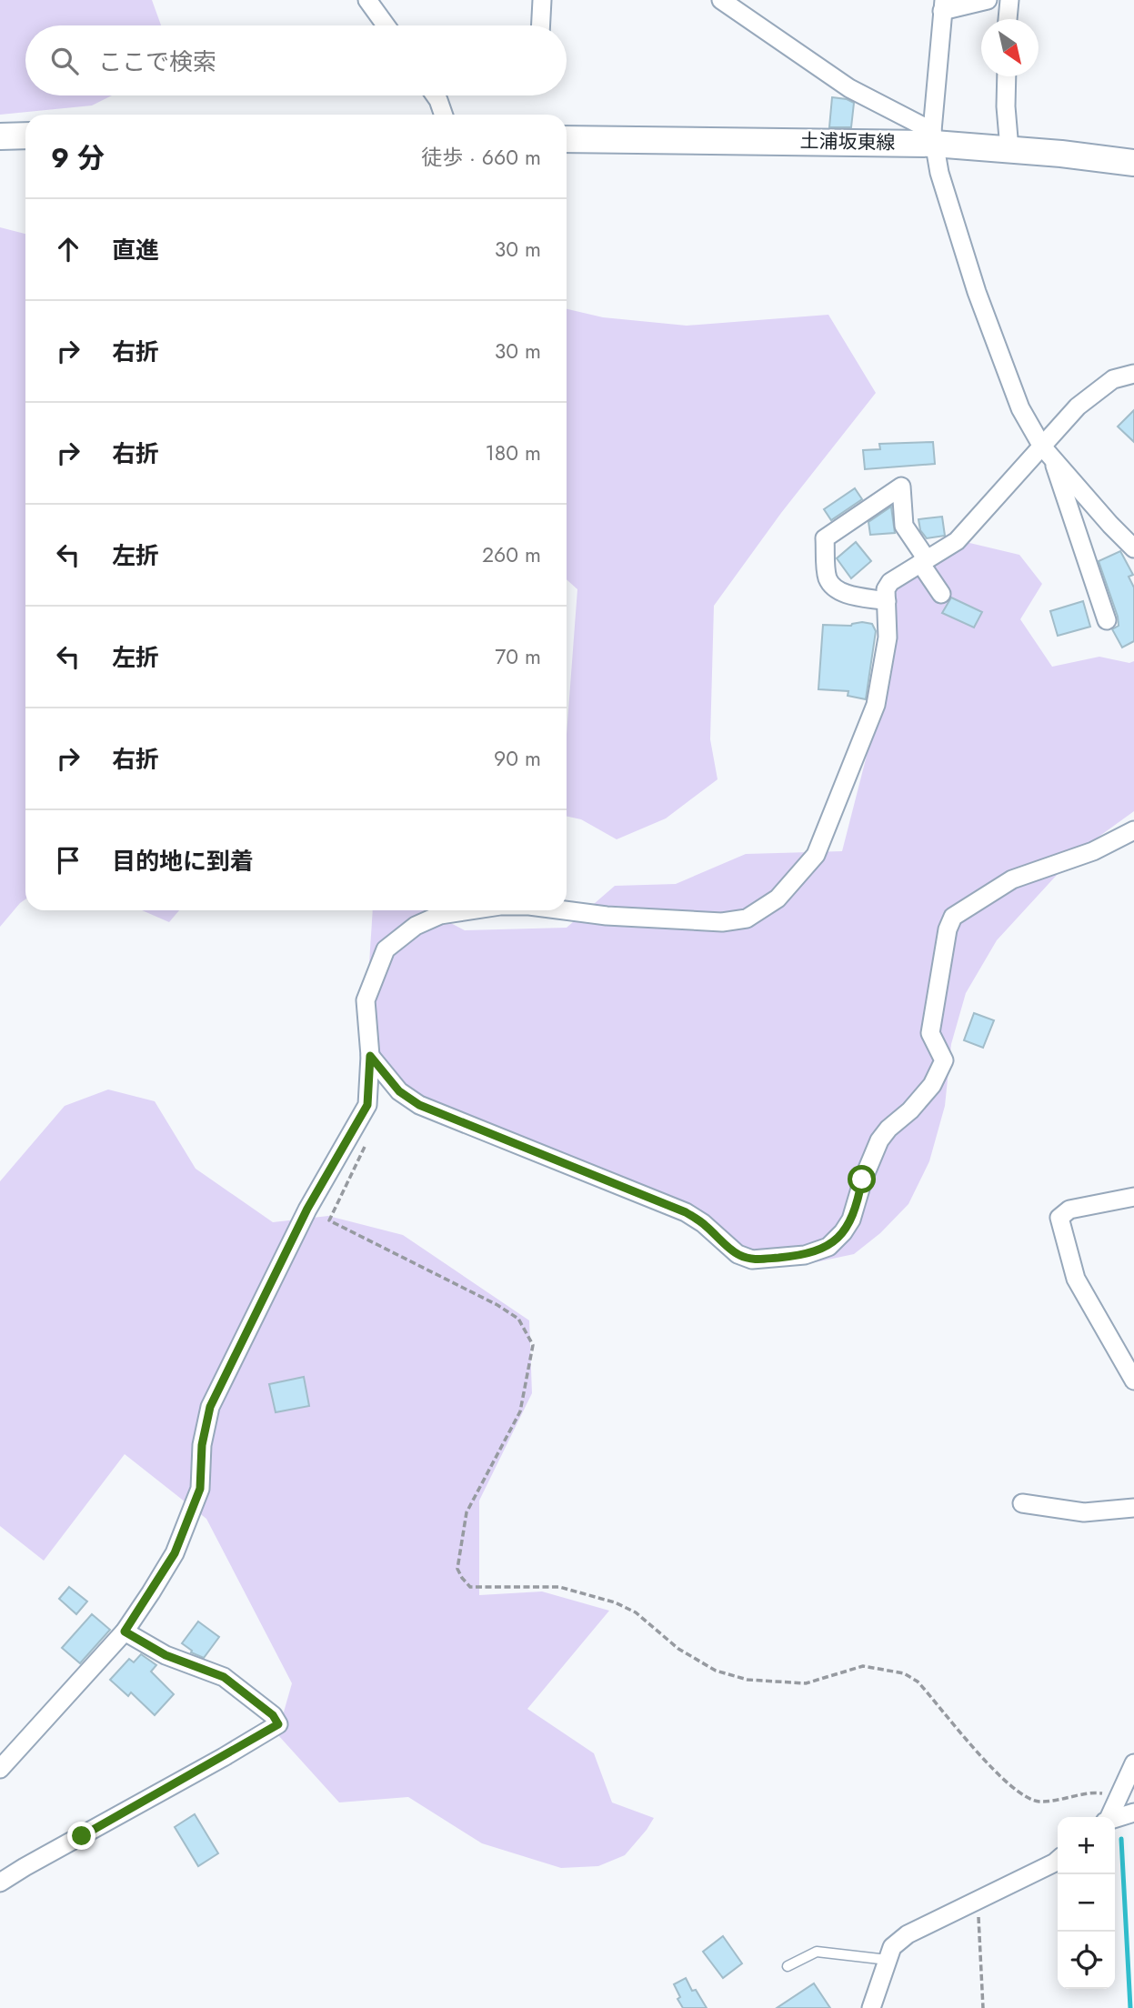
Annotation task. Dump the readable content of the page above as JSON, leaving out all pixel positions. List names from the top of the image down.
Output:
{
  "streets": {
    "main road": ["土浦坂東線"]
  },
  "north": "bottom right",
  "page": {
    "search": "ここで検索",
    "heading": ["9 分", "徒歩 · 660 m"],
    "list": [
      ["直進", "30 m"],
      ["右折", "30 m"],
      ["右折", "180 m"],
      ["左折", "260 m"],
      ["左折", "70 m"],
      ["右折", "90 m"],
      "目的地に到着"
    ],
    "map_buttons": ["+", "−"]
  }
}
